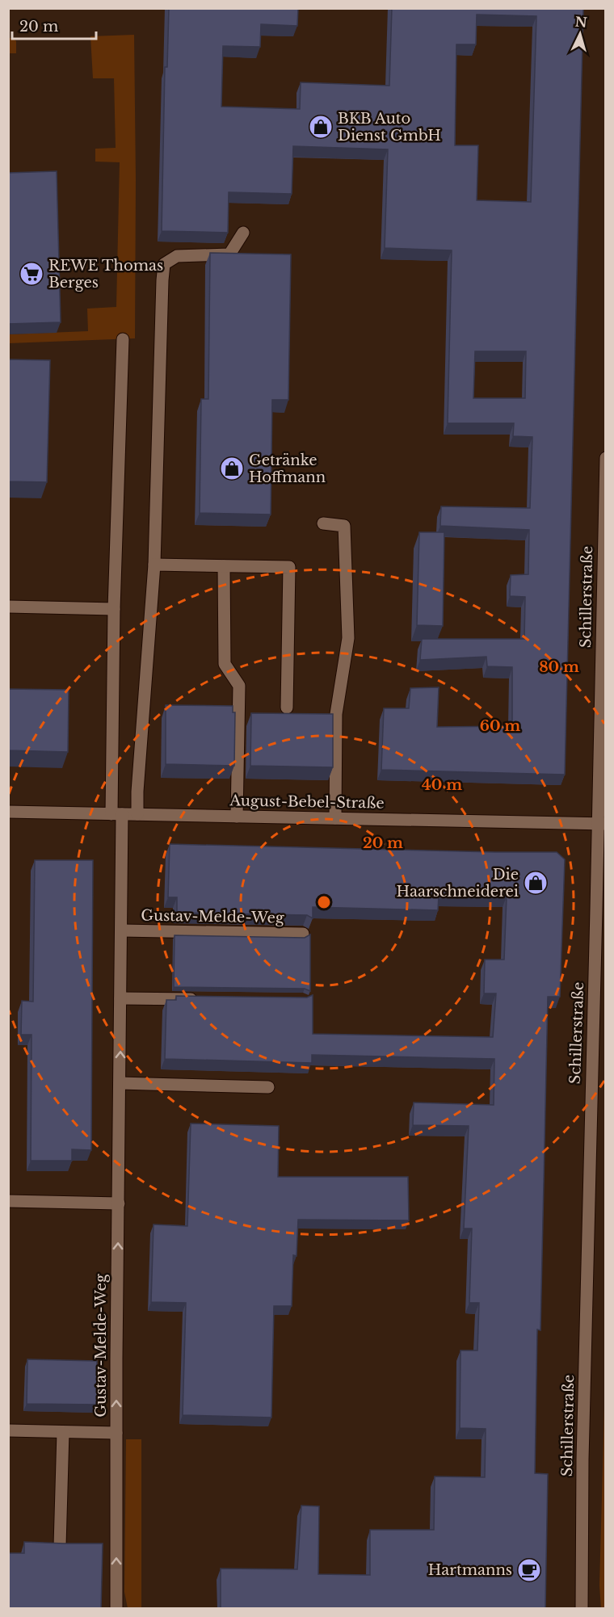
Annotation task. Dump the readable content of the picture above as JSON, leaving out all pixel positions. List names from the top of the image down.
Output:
{
  "streets": {
    "street": ["Schillerstraße", "August-Bebel-Straße", "Gustav-Melde-Weg"]
  },
  "crossings": [
    ["Schillerstraße", "August-Bebel-Straße"],
    ["August-Bebel-Straße", "Gustav-Melde-Weg"]
  ],
  "places": {
    "shop": ["BKB Auto Dienst GmbH", "Getränke Hoffmann", "Die Haarschneiderei"],
    "supermarket": ["REWE Thomas Berges"],
    "cafe": ["Hartmanns"]
  },
  "scale_bar": "20 m",
  "north": "top",
  "rings": [
    "80 m",
    "60 m",
    "40 m",
    "20 m"
  ]
}
